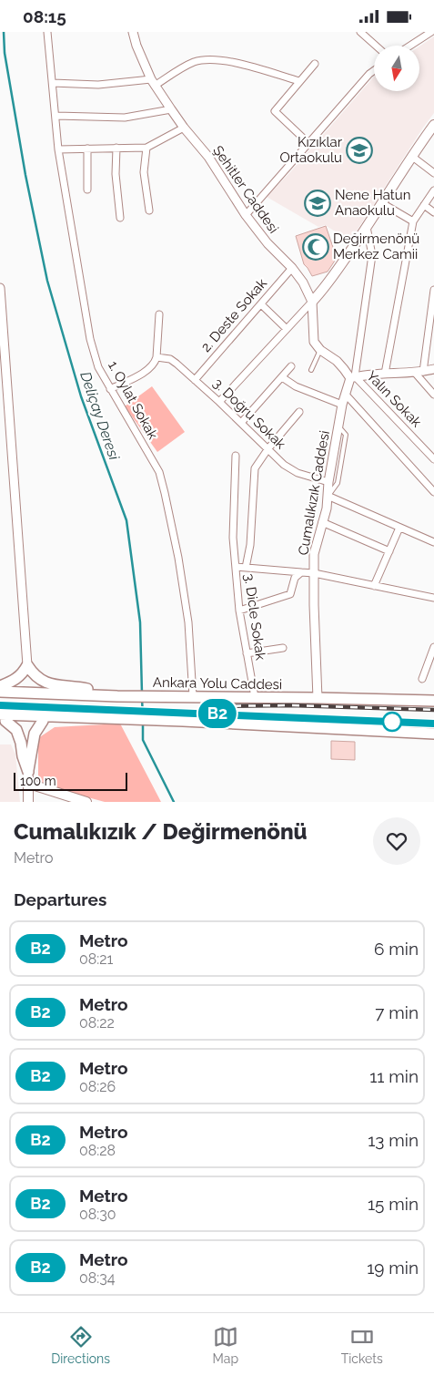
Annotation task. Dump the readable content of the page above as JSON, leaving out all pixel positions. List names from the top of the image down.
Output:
{
  "streets": {
    "highway": ["Ankara Yolu Caddesi"],
    "street": [
      "Şehitler Caddesi",
      "2. Deste Sokak",
      "Yalın Sokak",
      "1. Oylat Sokak",
      "3. Doğru Sokak",
      "Cumalıkızık Caddesi",
      "3. Dicle Sokak"
    ]
  },
  "crossings": [
    ["Şehitler Caddesi", "2. Deste Sokak"],
    ["2. Deste Sokak", "3. Doğru Sokak"],
    ["Yalın Sokak", "Cumalıkızık Caddesi"],
    ["1. Oylat Sokak", "Ankara Yolu Caddesi"],
    ["3. Doğru Sokak", "Cumalıkızık Caddesi"],
    ["Cumalıkızık Caddesi", "3. Dicle Sokak"],
    ["Cumalıkızık Caddesi", "Ankara Yolu Caddesi"],
    ["3. Dicle Sokak", "Ankara Yolu Caddesi"]
  ],
  "water": ["Deliçay Deresi"],
  "places": {
    "school or university": ["Kızıklar Ortaokulu", "Nene Hatun Anaokulu"],
    "mosque": ["Değirmenönü Merkez Camii"]
  },
  "lines": ["metro line B2"],
  "scale_bar": "100 m",
  "north": "bottom",
  "page": {
    "status": "08:15",
    "on_map": "B2",
    "scale": "100 m",
    "heading": [
      ["Cumalıkızık / Değirmenönü", "Metro"],
      "Departures"
    ],
    "list": [
      {
        "mark": "B2",
        "name": "Metro",
        "note": "08:21",
        "value": "6 min"
      },
      {
        "mark": "B2",
        "name": "Metro",
        "note": "08:22",
        "value": "7 min"
      },
      {
        "mark": "B2",
        "name": "Metro",
        "note": "08:26",
        "value": "11 min"
      },
      {
        "mark": "B2",
        "name": "Metro",
        "note": "08:28",
        "value": "13 min"
      },
      {
        "mark": "B2",
        "name": "Metro",
        "note": "08:30",
        "value": "15 min"
      },
      {
        "mark": "B2",
        "name": "Metro",
        "note": "08:34",
        "value": "19 min"
      }
    ],
    "tabs": ["Directions", "Map", "Tickets"]
  }
}
